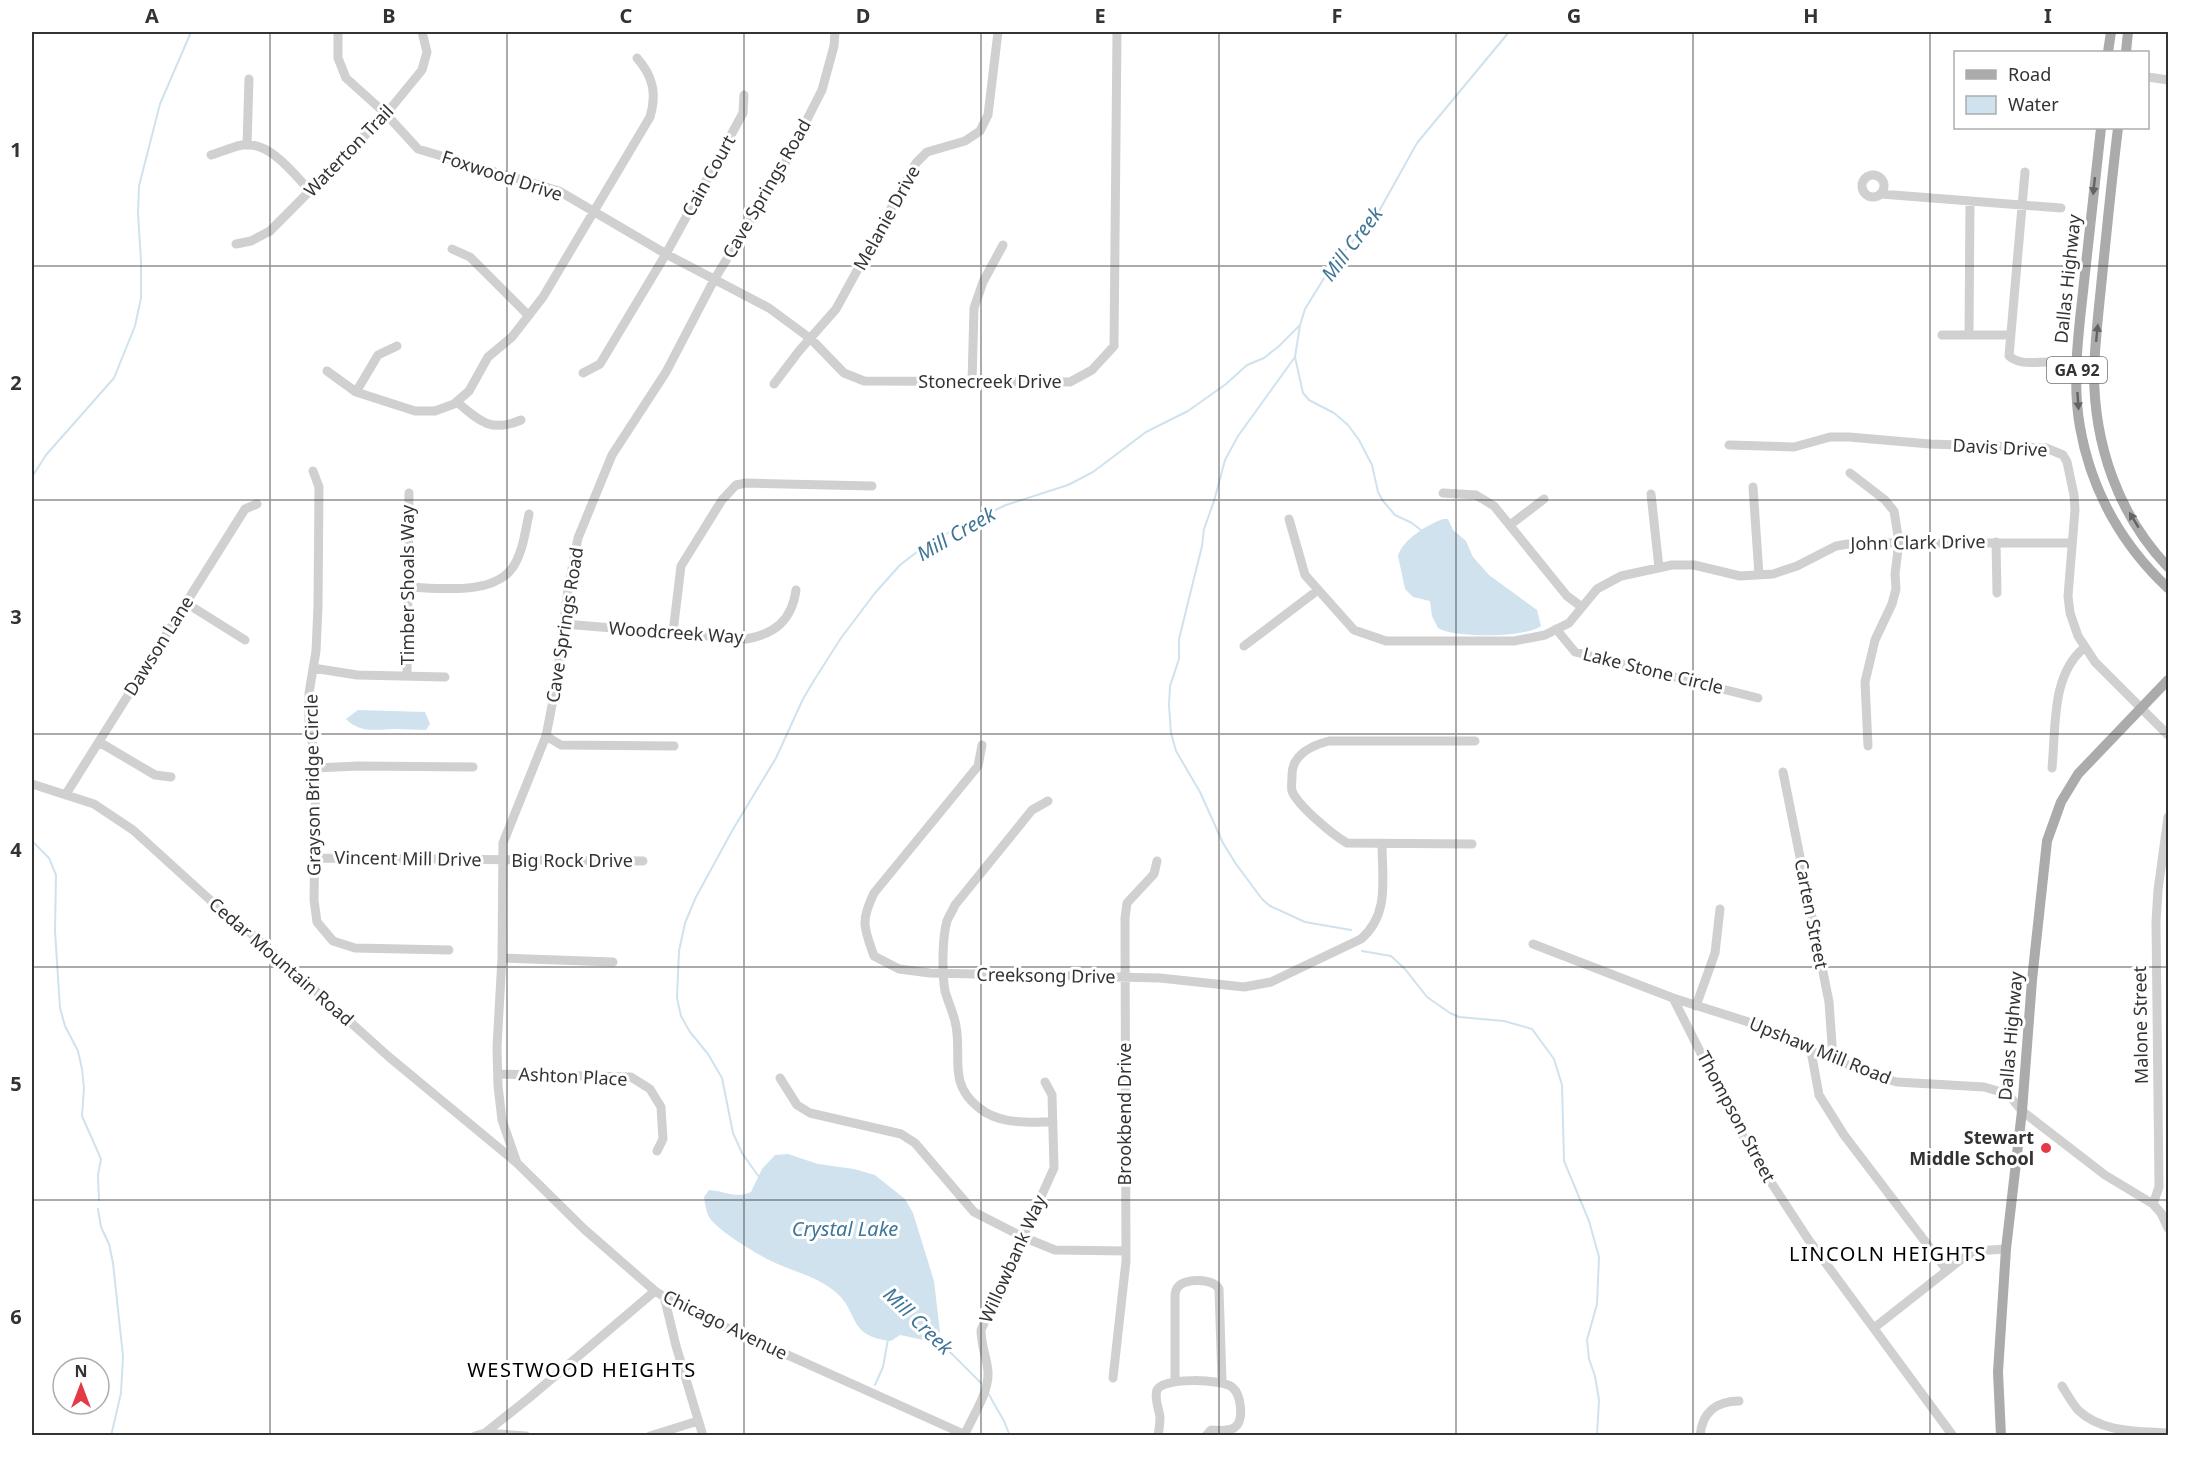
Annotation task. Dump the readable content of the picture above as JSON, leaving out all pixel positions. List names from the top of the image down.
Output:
{
  "streets": {
    "main road": ["Dallas Highway", "GA 92"],
    "street": [
      "Waterton Trail",
      "Foxwood Drive",
      "Cain Court",
      "Cave Springs Road",
      "Melanie Drive",
      "Stonecreek Drive",
      "Davis Drive",
      "John Clark Drive",
      "Timber Shoals Way",
      "Woodcreek Way",
      "Dawson Lane",
      "Lake Stone Circle",
      "Grayson Bridge Circle",
      "Vincent Mill Drive",
      "Big Rock Drive",
      "Carten Street",
      "Cedar Mountain Road",
      "Creeksong Drive",
      "Malone Street",
      "Upshaw Mill Road",
      "Ashton Place",
      "Brookbend Drive",
      "Thompson Street",
      "Willowbank Way",
      "Chicago Avenue"
    ]
  },
  "crossings": [
    ["Waterton Trail", "Foxwood Drive"],
    ["Foxwood Drive", "Cain Court"],
    ["Foxwood Drive", "Cave Springs Road"],
    ["Foxwood Drive", "Stonecreek Drive"],
    ["Cave Springs Road", "Stonecreek Drive"],
    ["Cave Springs Road", "Woodcreek Way"],
    ["Cave Springs Road", "Vincent Mill Drive"],
    ["Cave Springs Road", "Big Rock Drive"],
    ["Cave Springs Road", "Cedar Mountain Road"],
    ["Cave Springs Road", "Ashton Place"],
    ["Cave Springs Road", "Chicago Avenue"],
    ["Melanie Drive", "Stonecreek Drive"],
    ["Dallas Highway", "Davis Drive"],
    ["Dallas Highway", "Upshaw Mill Road"],
    ["Davis Drive", "John Clark Drive"],
    ["John Clark Drive", "Lake Stone Circle"],
    ["Dawson Lane", "Cedar Mountain Road"],
    ["Grayson Bridge Circle", "Vincent Mill Drive"],
    ["Vincent Mill Drive", "Big Rock Drive"],
    ["Carten Street", "Upshaw Mill Road"],
    ["Cedar Mountain Road", "Chicago Avenue"],
    ["Creeksong Drive", "Brookbend Drive"],
    ["Malone Street", "Upshaw Mill Road"],
    ["Upshaw Mill Road", "Thompson Street"],
    ["Willowbank Way", "Chicago Avenue"]
  ],
  "districts": ["LINCOLN HEIGHTS", "WESTWOOD HEIGHTS"],
  "water": ["Mill Creek", "Crystal Lake"],
  "places": ["Stewart Middle School"],
  "legend": ["Road", "Water"],
  "north": "top",
  "grid": {
    "columns": [
      "A",
      "B",
      "C",
      "D",
      "E",
      "F",
      "G",
      "H",
      "I"
    ],
    "rows": [
      "1",
      "2",
      "3",
      "4",
      "5",
      "6"
    ]
  }
}
